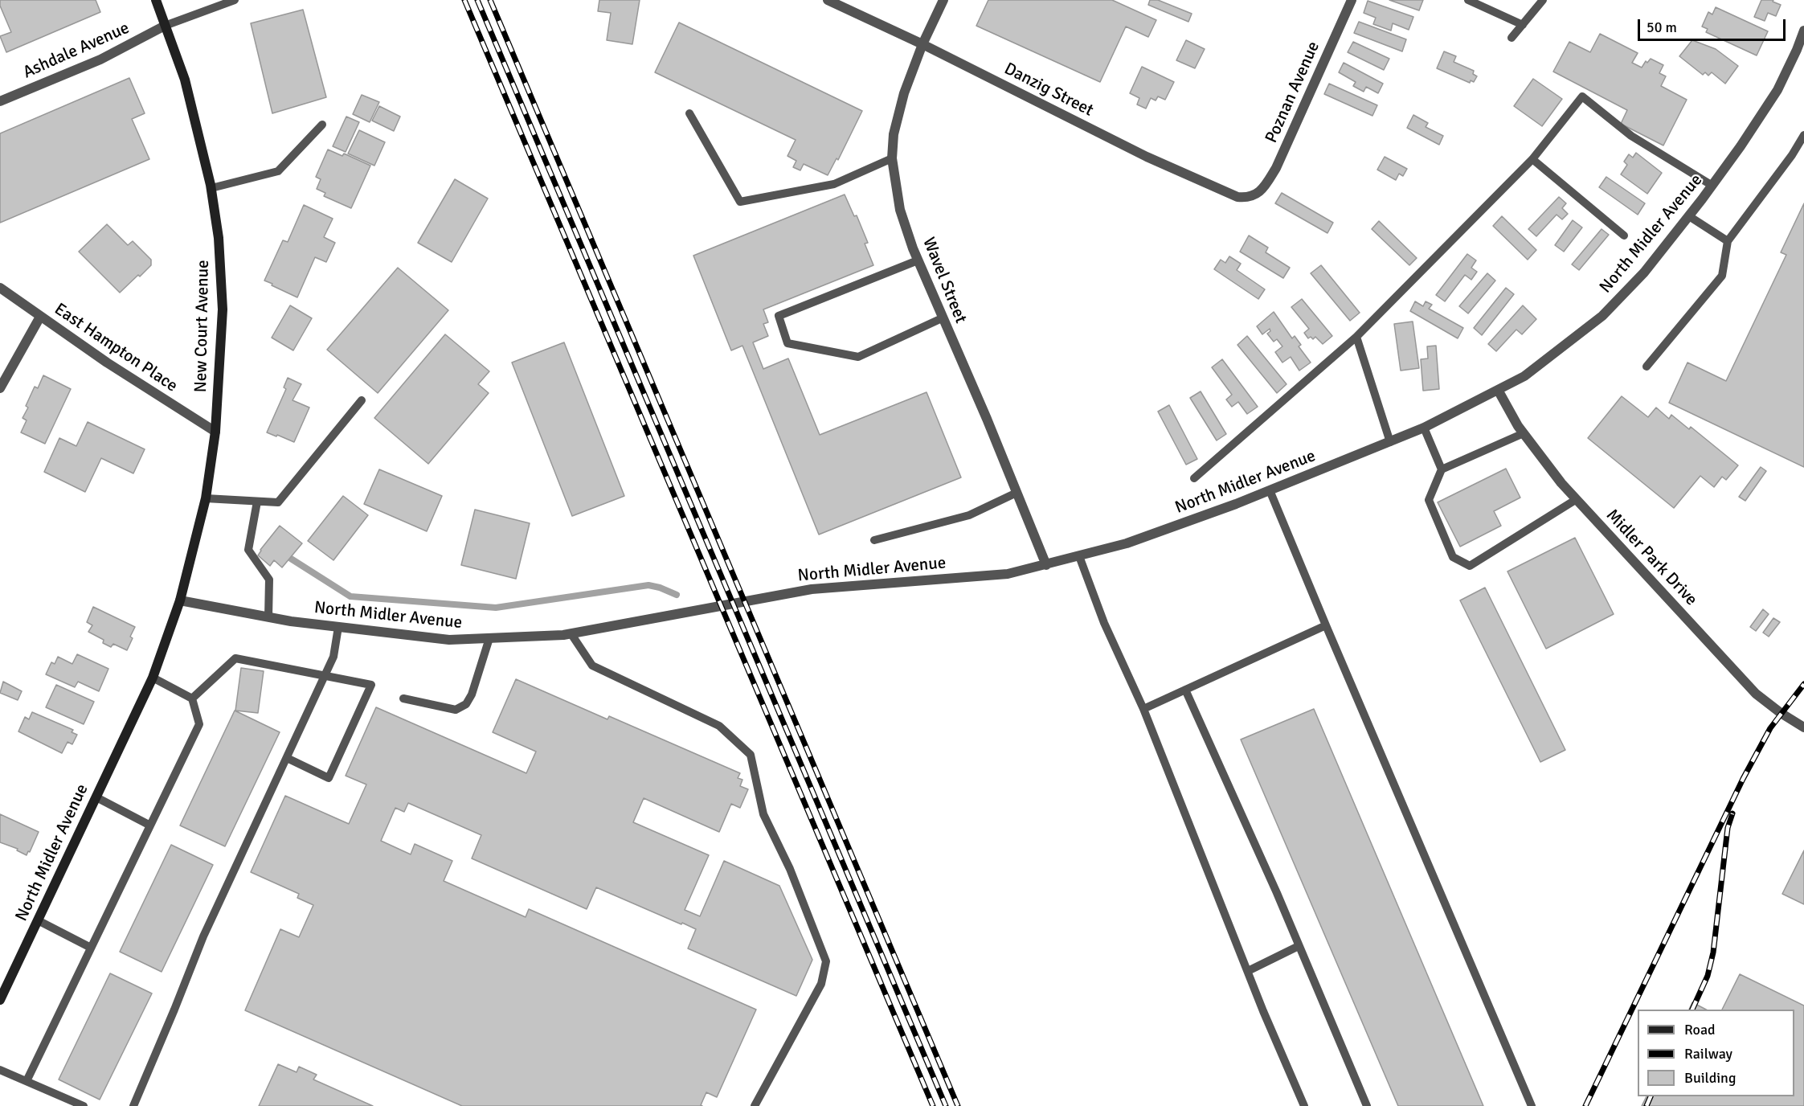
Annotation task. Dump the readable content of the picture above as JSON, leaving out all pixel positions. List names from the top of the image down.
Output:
{
  "streets": {
    "main road": ["North Midler Avenue", "New Court Avenue"],
    "street": [
      "Ashdale Avenue",
      "Danzig Street",
      "Poznan Avenue",
      "Wavel Street",
      "East Hampton Place",
      "Midler Park Drive"
    ]
  },
  "crossings": [
    ["Ashdale Avenue", "New Court Avenue"],
    ["Danzig Street", "Poznan Avenue"],
    ["Danzig Street", "Wavel Street"],
    ["North Midler Avenue", "Wavel Street"],
    ["North Midler Avenue", "New Court Avenue"],
    ["North Midler Avenue", "Midler Park Drive"],
    ["New Court Avenue", "East Hampton Place"]
  ],
  "legend": ["Road", "Railway", "Building"],
  "scale_bar": "50 m"
}
